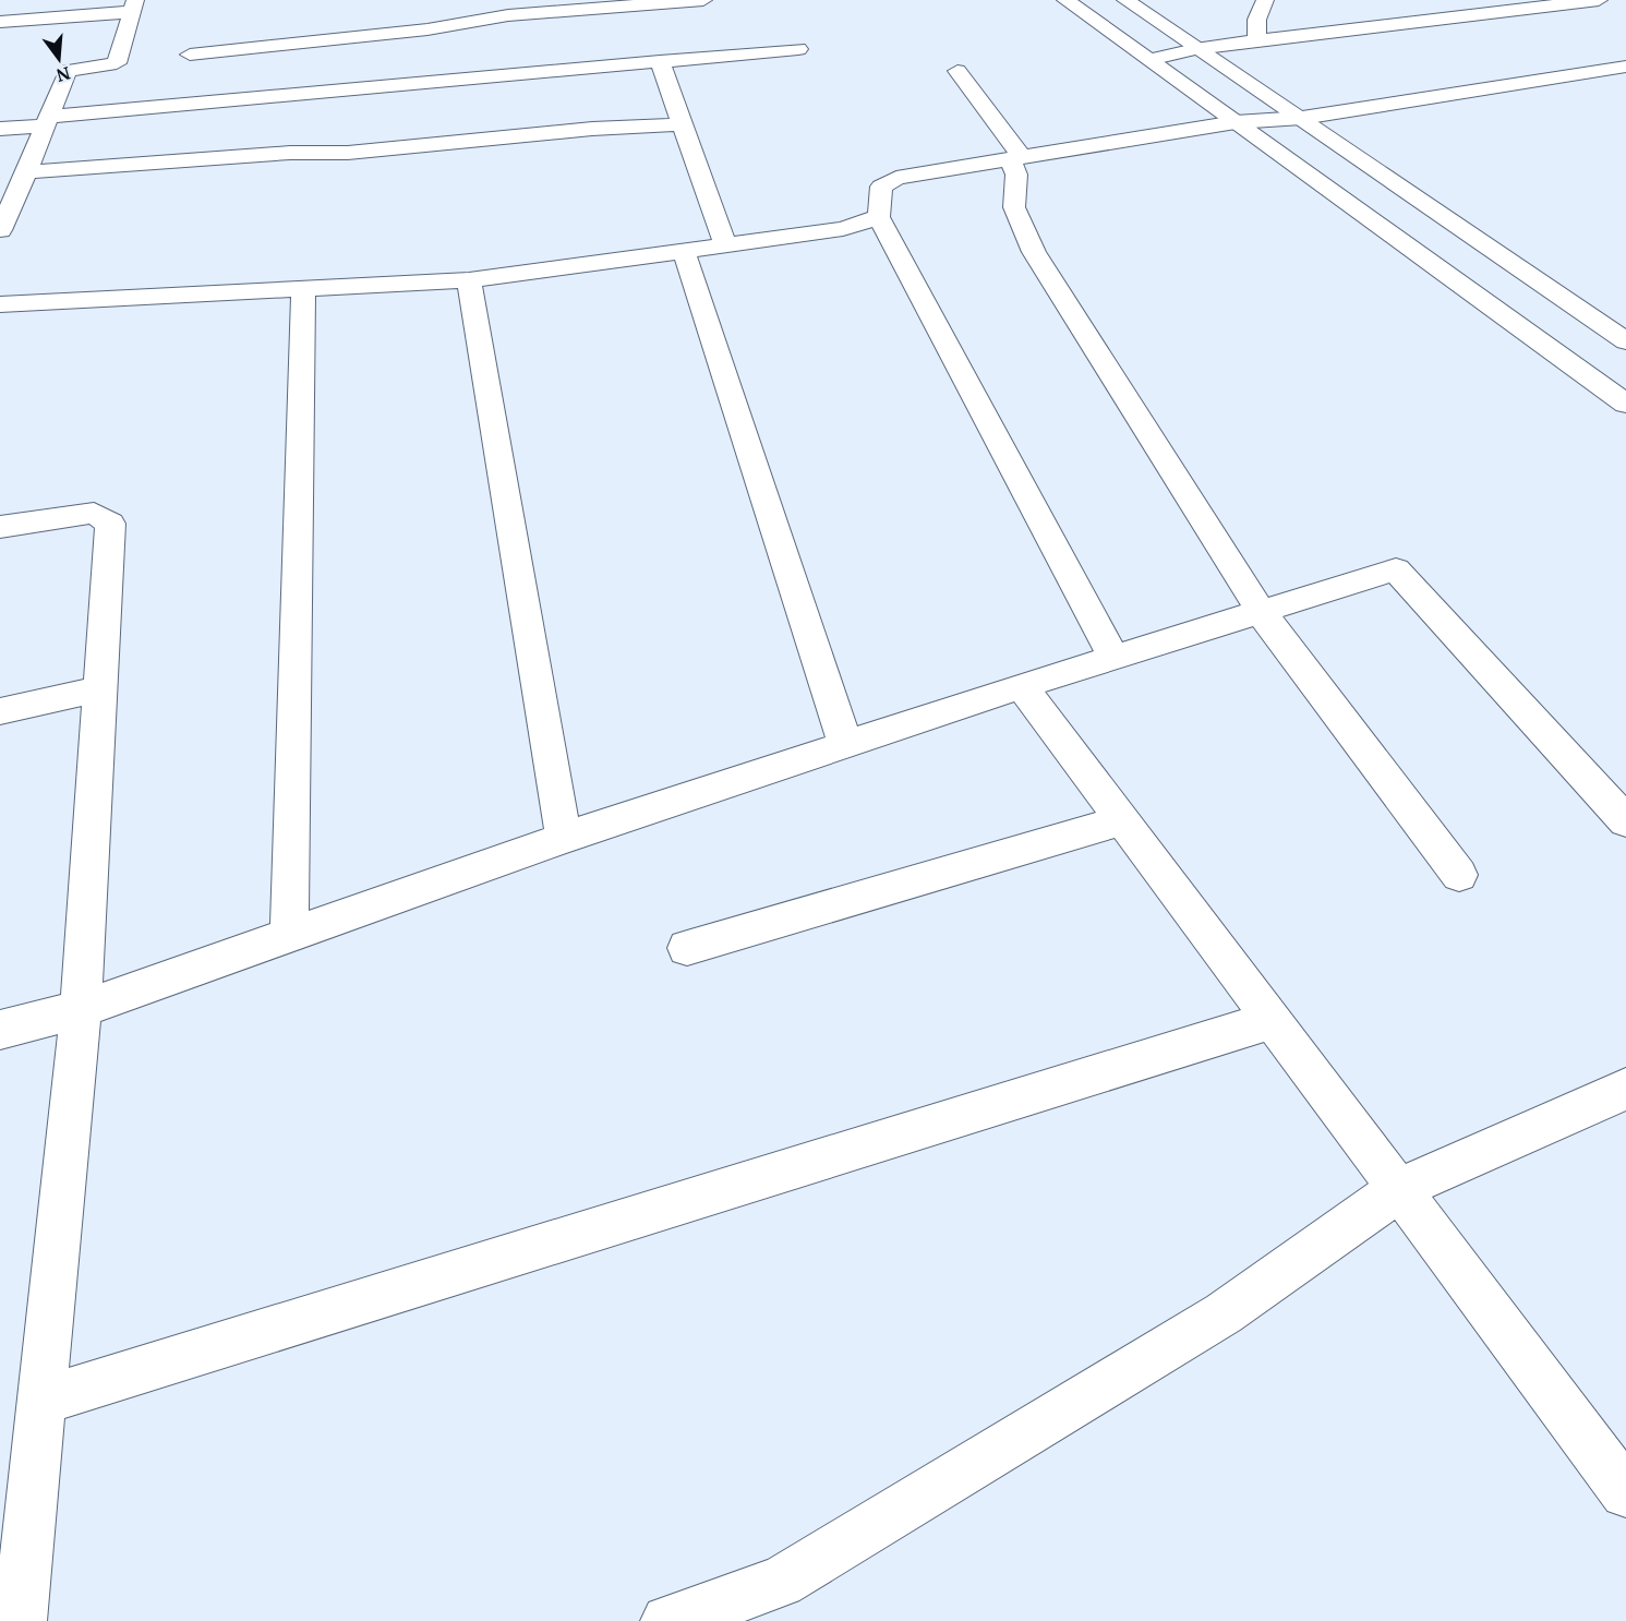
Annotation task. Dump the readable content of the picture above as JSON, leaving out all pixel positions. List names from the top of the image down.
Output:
{
  "north": "bottom"
}
